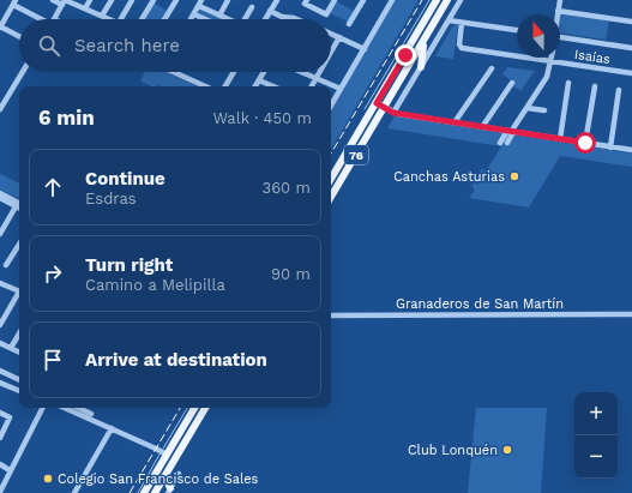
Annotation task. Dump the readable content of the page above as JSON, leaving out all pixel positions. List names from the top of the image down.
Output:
{
  "streets": {
    "main road": ["76"],
    "street": ["Isaías", "Granaderos de San Martín"]
  },
  "places": ["Canchas Asturias", "Club Lonquén", "Colegio San Francisco de Sales"],
  "north": "top",
  "page": {
    "search": "Search here",
    "heading": ["6 min", "Walk · 450 m"],
    "list": [
      ["Continue", "Esdras", "360 m"],
      ["Turn right", "Camino a Melipilla", "90 m"],
      "Arrive at destination"
    ],
    "map_buttons": ["+", "−"]
  }
}
